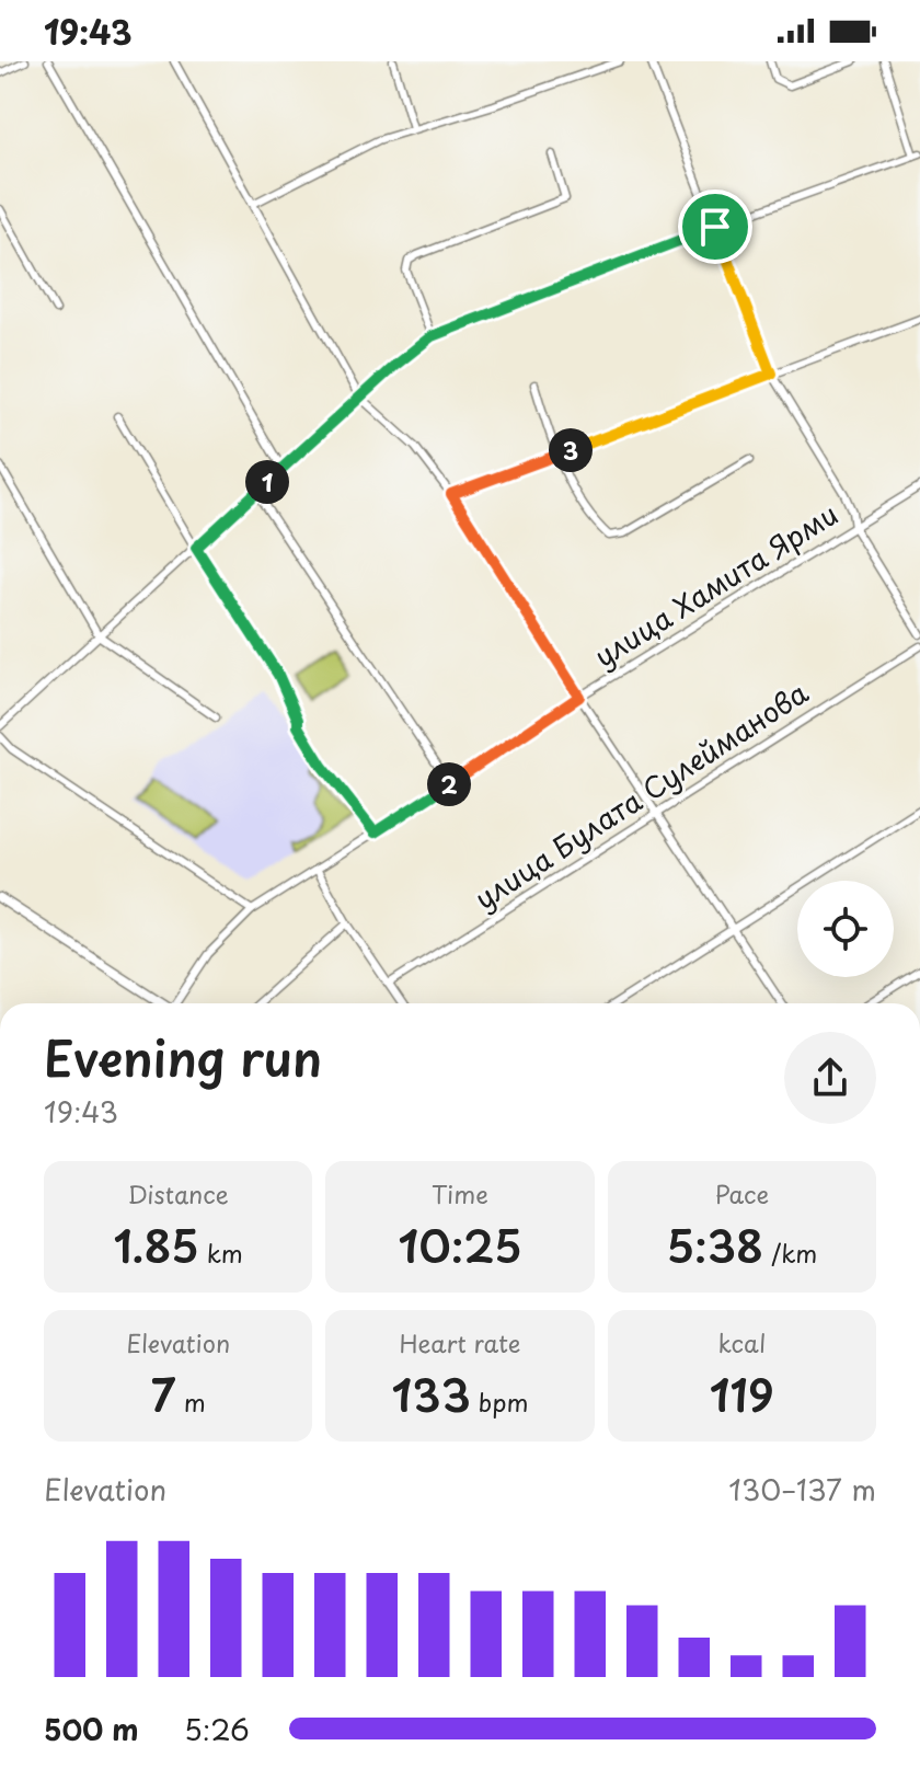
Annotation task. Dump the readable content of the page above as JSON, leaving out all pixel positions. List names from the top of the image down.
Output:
{
  "streets": {
    "street": ["улица Хамита Ярми", "улица Булата Сулейманова"]
  },
  "page": {
    "status": "19:43",
    "pins": ["3", "1", "2"],
    "heading": ["Evening run", "19:43"],
    "stats": [
      ["Distance", "1.85 km"],
      ["Time", "10:25"],
      ["Pace", "5:38 /km"],
      ["Elevation", "7 m"],
      ["Heart rate", "133 bpm"],
      ["kcal", "119"]
    ],
    "chart": ["Elevation", "130–137 m"],
    "list": [
      {
        "name": "500 m",
        "note": "5:26"
      }
    ]
  }
}
